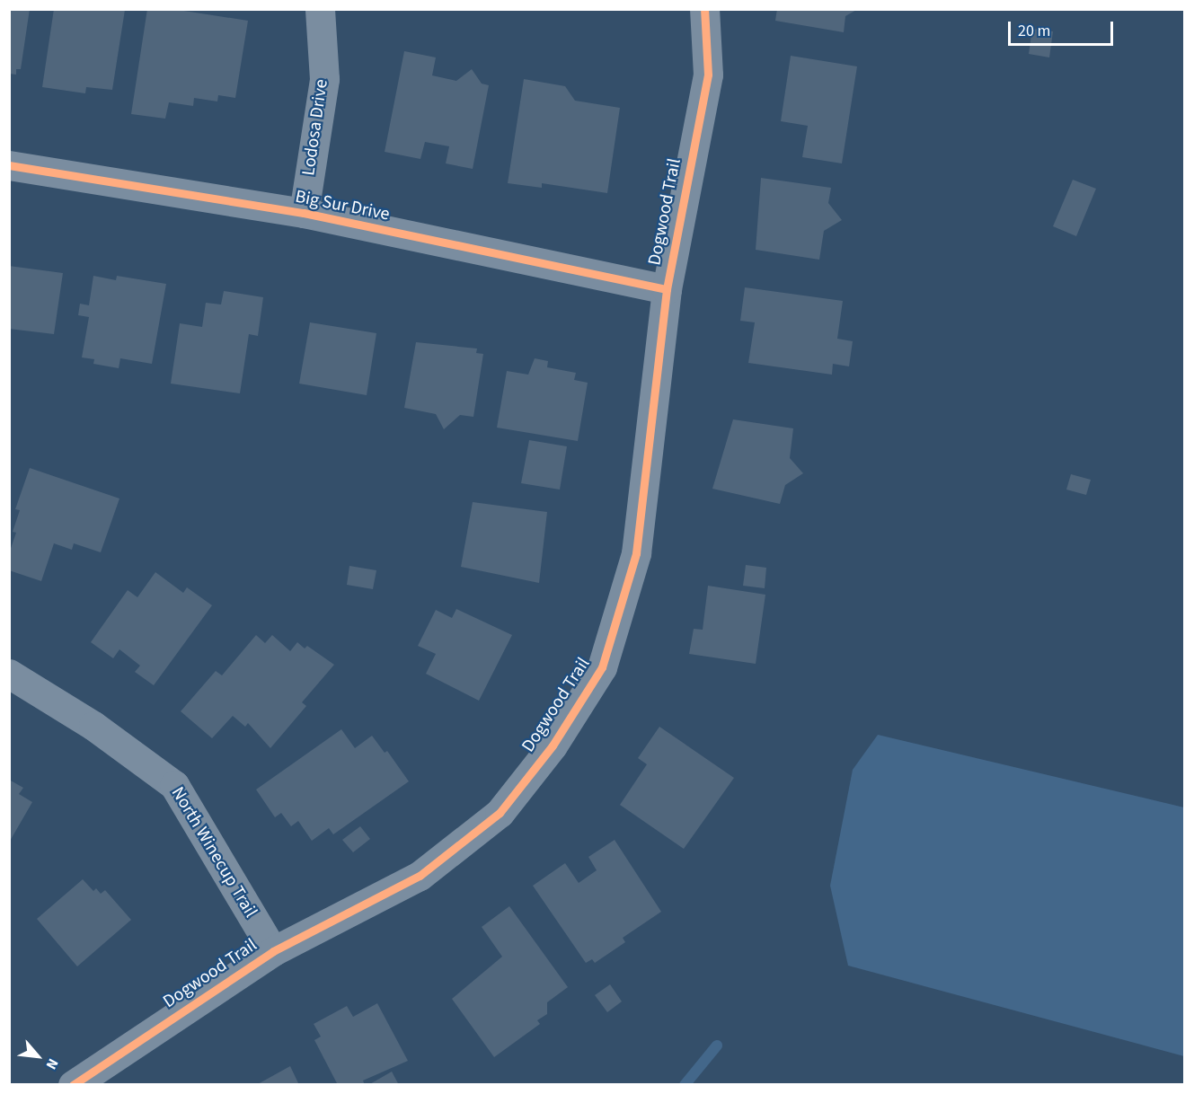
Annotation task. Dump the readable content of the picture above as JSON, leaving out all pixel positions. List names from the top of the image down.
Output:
{
  "streets": {
    "street": [
      "Lodosa Drive",
      "Big Sur Drive",
      "Dogwood Trail",
      "North Winecup Trail"
    ]
  },
  "crossings": [
    ["Lodosa Drive", "Big Sur Drive"],
    ["Big Sur Drive", "Dogwood Trail"],
    ["Dogwood Trail", "North Winecup Trail"]
  ],
  "scale_bar": "20 m",
  "north": "bottom right"
}
